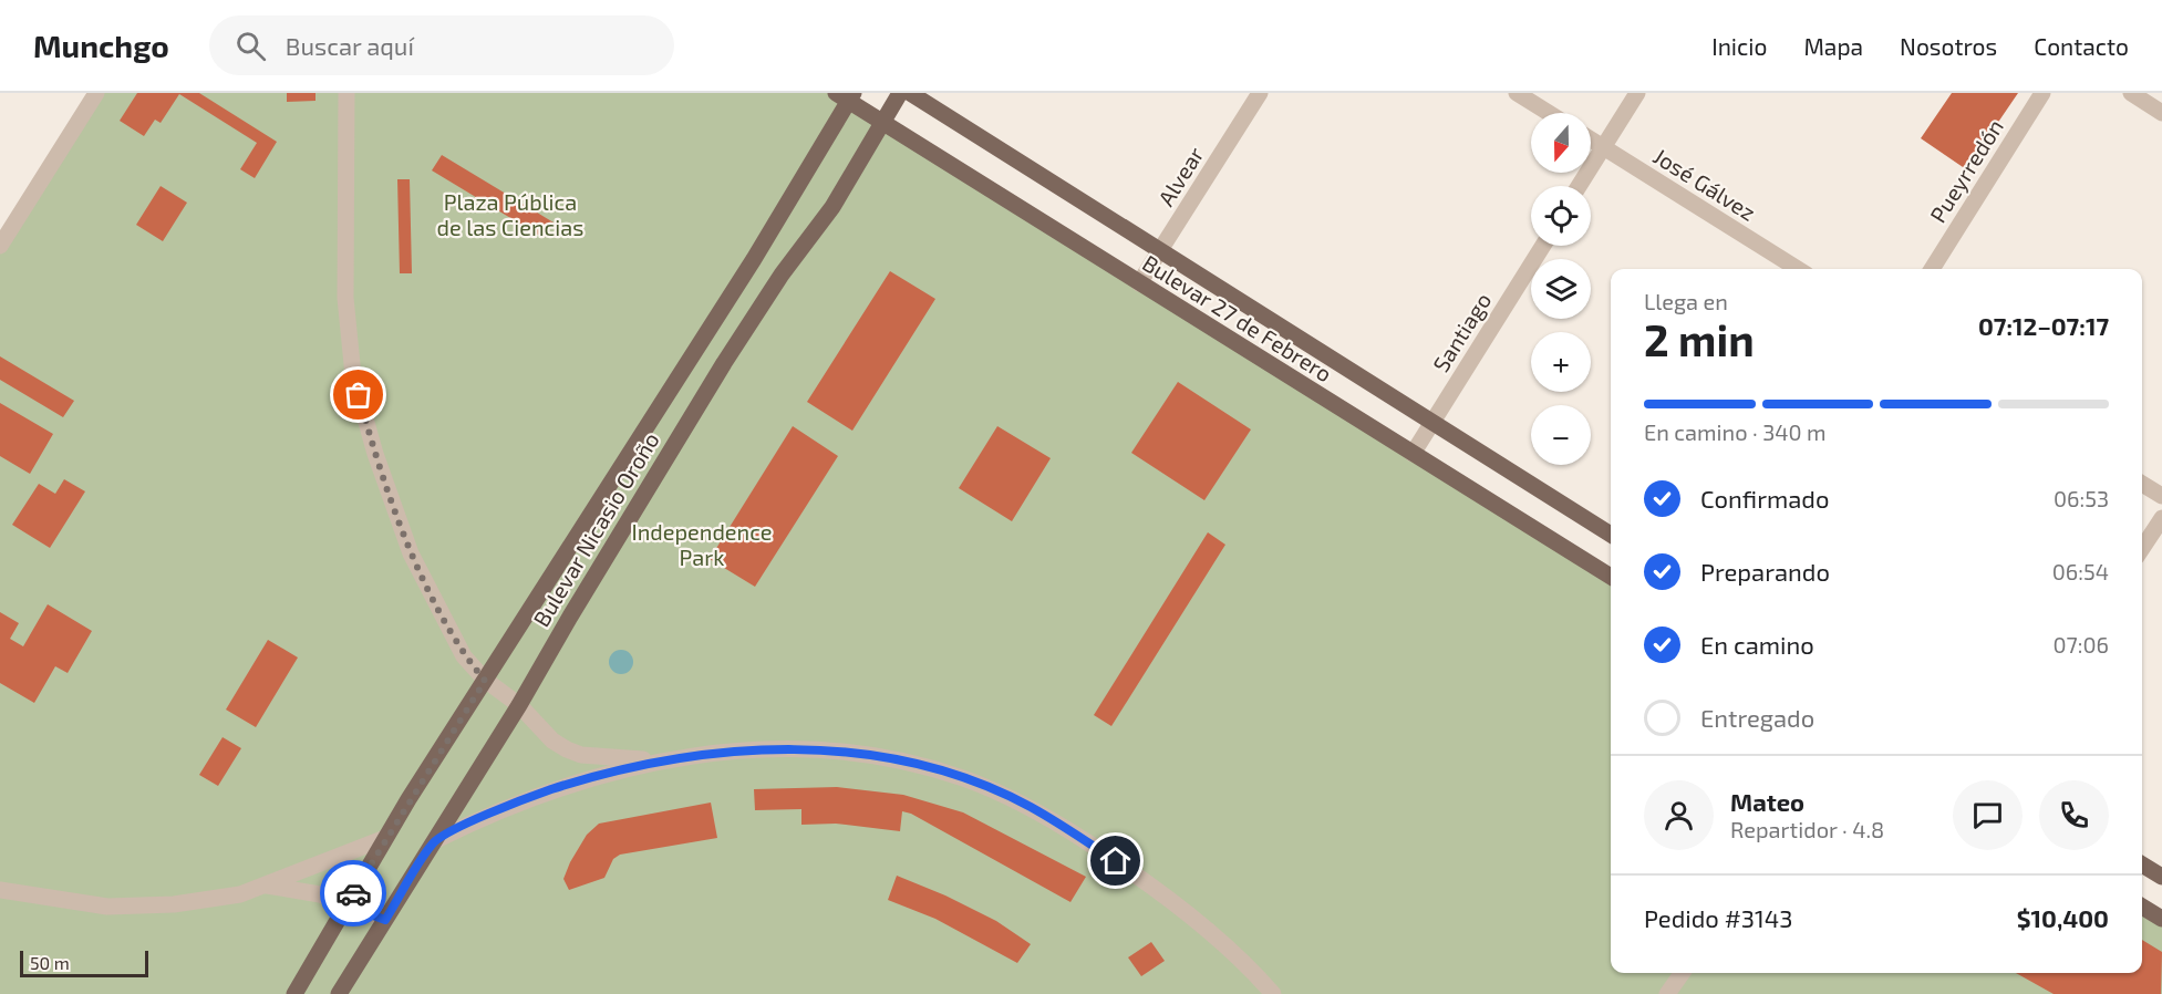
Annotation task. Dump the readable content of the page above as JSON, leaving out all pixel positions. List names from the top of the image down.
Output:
{
  "streets": {
    "main road": ["Bulevar 27 de Febrero", "Bulevar Nicasio Oroño"],
    "street": [
      "Pueyrredón",
      "Alvear",
      "José Gálvez",
      "Santiago"
    ]
  },
  "crossings": [
    ["Alvear", "Bulevar 27 de Febrero"],
    ["Bulevar 27 de Febrero", "Santiago"],
    ["Bulevar 27 de Febrero", "Bulevar Nicasio Oroño"]
  ],
  "parks": ["Plaza Pública de las Ciencias", "Independence Park"],
  "scale_bar": "50 m",
  "north": "bottom",
  "page": {
    "header": "Munchgo",
    "search": "Buscar aquí",
    "nav": [
      "Inicio",
      "Mapa",
      "Nosotros",
      "Contacto"
    ],
    "map_buttons": ["+", "−"],
    "heading": ["2 min", "Llega en", "07:12–07:17"],
    "panel": [
      "Mateo",
      "Repartidor · 4.8",
      "Pedido #3143",
      "$10,400"
    ],
    "bar": "En camino · 340 m",
    "list": [
      ["Confirmado", "06:53"],
      ["Preparando", "06:54"],
      ["En camino", "07:06"],
      "Entregado"
    ],
    "scale": "50 m"
  }
}
